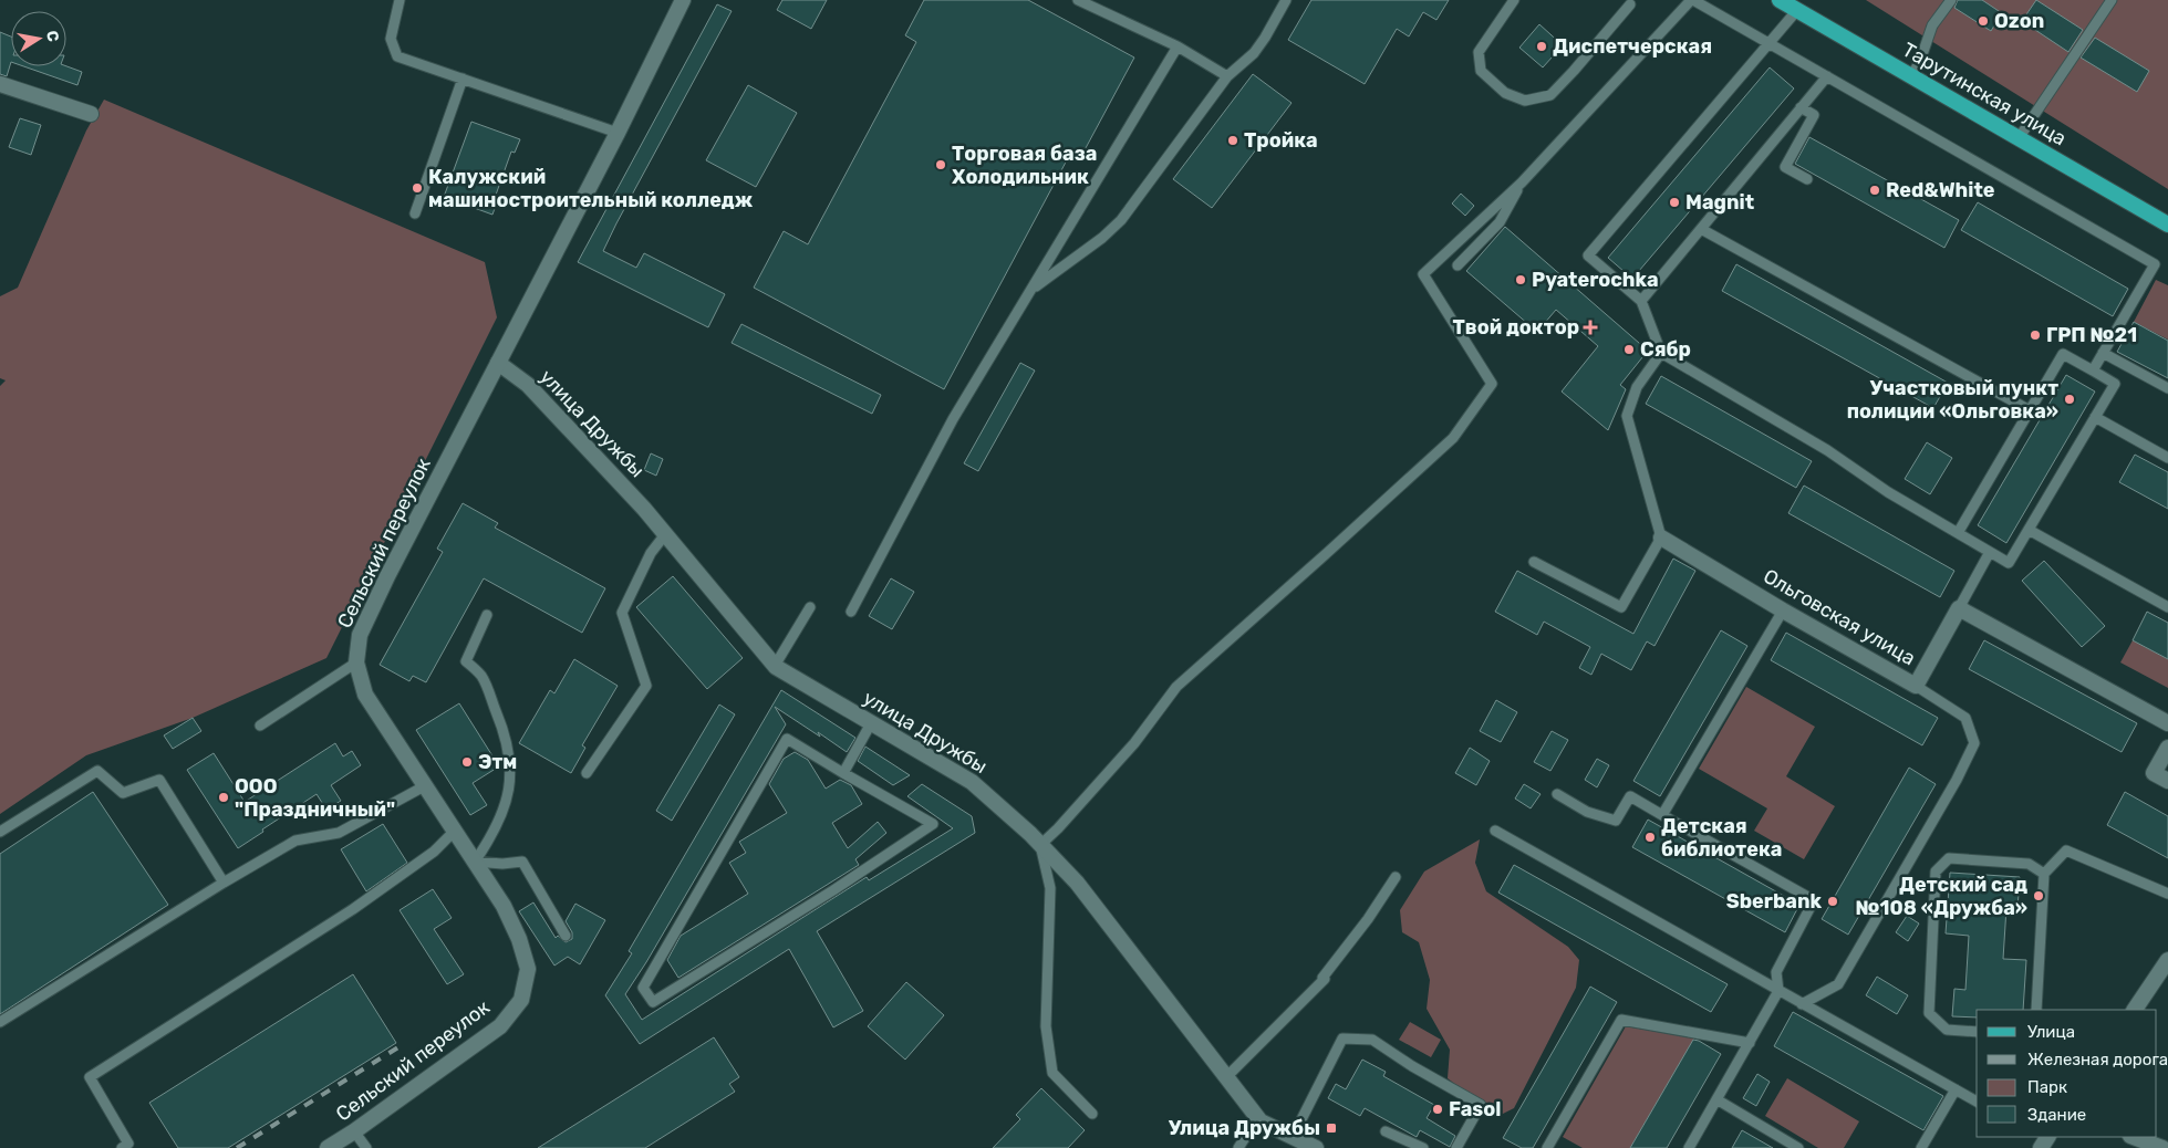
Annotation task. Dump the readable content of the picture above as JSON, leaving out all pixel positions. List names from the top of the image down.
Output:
{
  "streets": {
    "main road": ["Тарутинская улица"],
    "street": ["улица Дружбы", "Сельский переулок", "Ольговская улица"]
  },
  "crossings": [
    ["улица Дружбы", "Сельский переулок"]
  ],
  "places": {
    "other": [
      "Ozon",
      "Диспетчерская",
      "Тройка",
      "Торговая база Холодильник",
      "Калужский машиностроительный колледж",
      "Red&White",
      "Magnit",
      "Pyaterochka",
      "ГРП №21",
      "Сябр",
      "Участковый пункт полиции «Ольговка»",
      "Этм",
      "ООО \"Праздничный\"",
      "Детская библиотека",
      "Детский сад №108 «Дружба»",
      "Sberbank",
      "Fasol"
    ],
    "health": ["Твой доктор"],
    "transit": ["Улица Дружбы"]
  },
  "legend": [
    "Улица",
    "Железная дорога",
    "Парк",
    "Здание"
  ],
  "north": "right"
}
